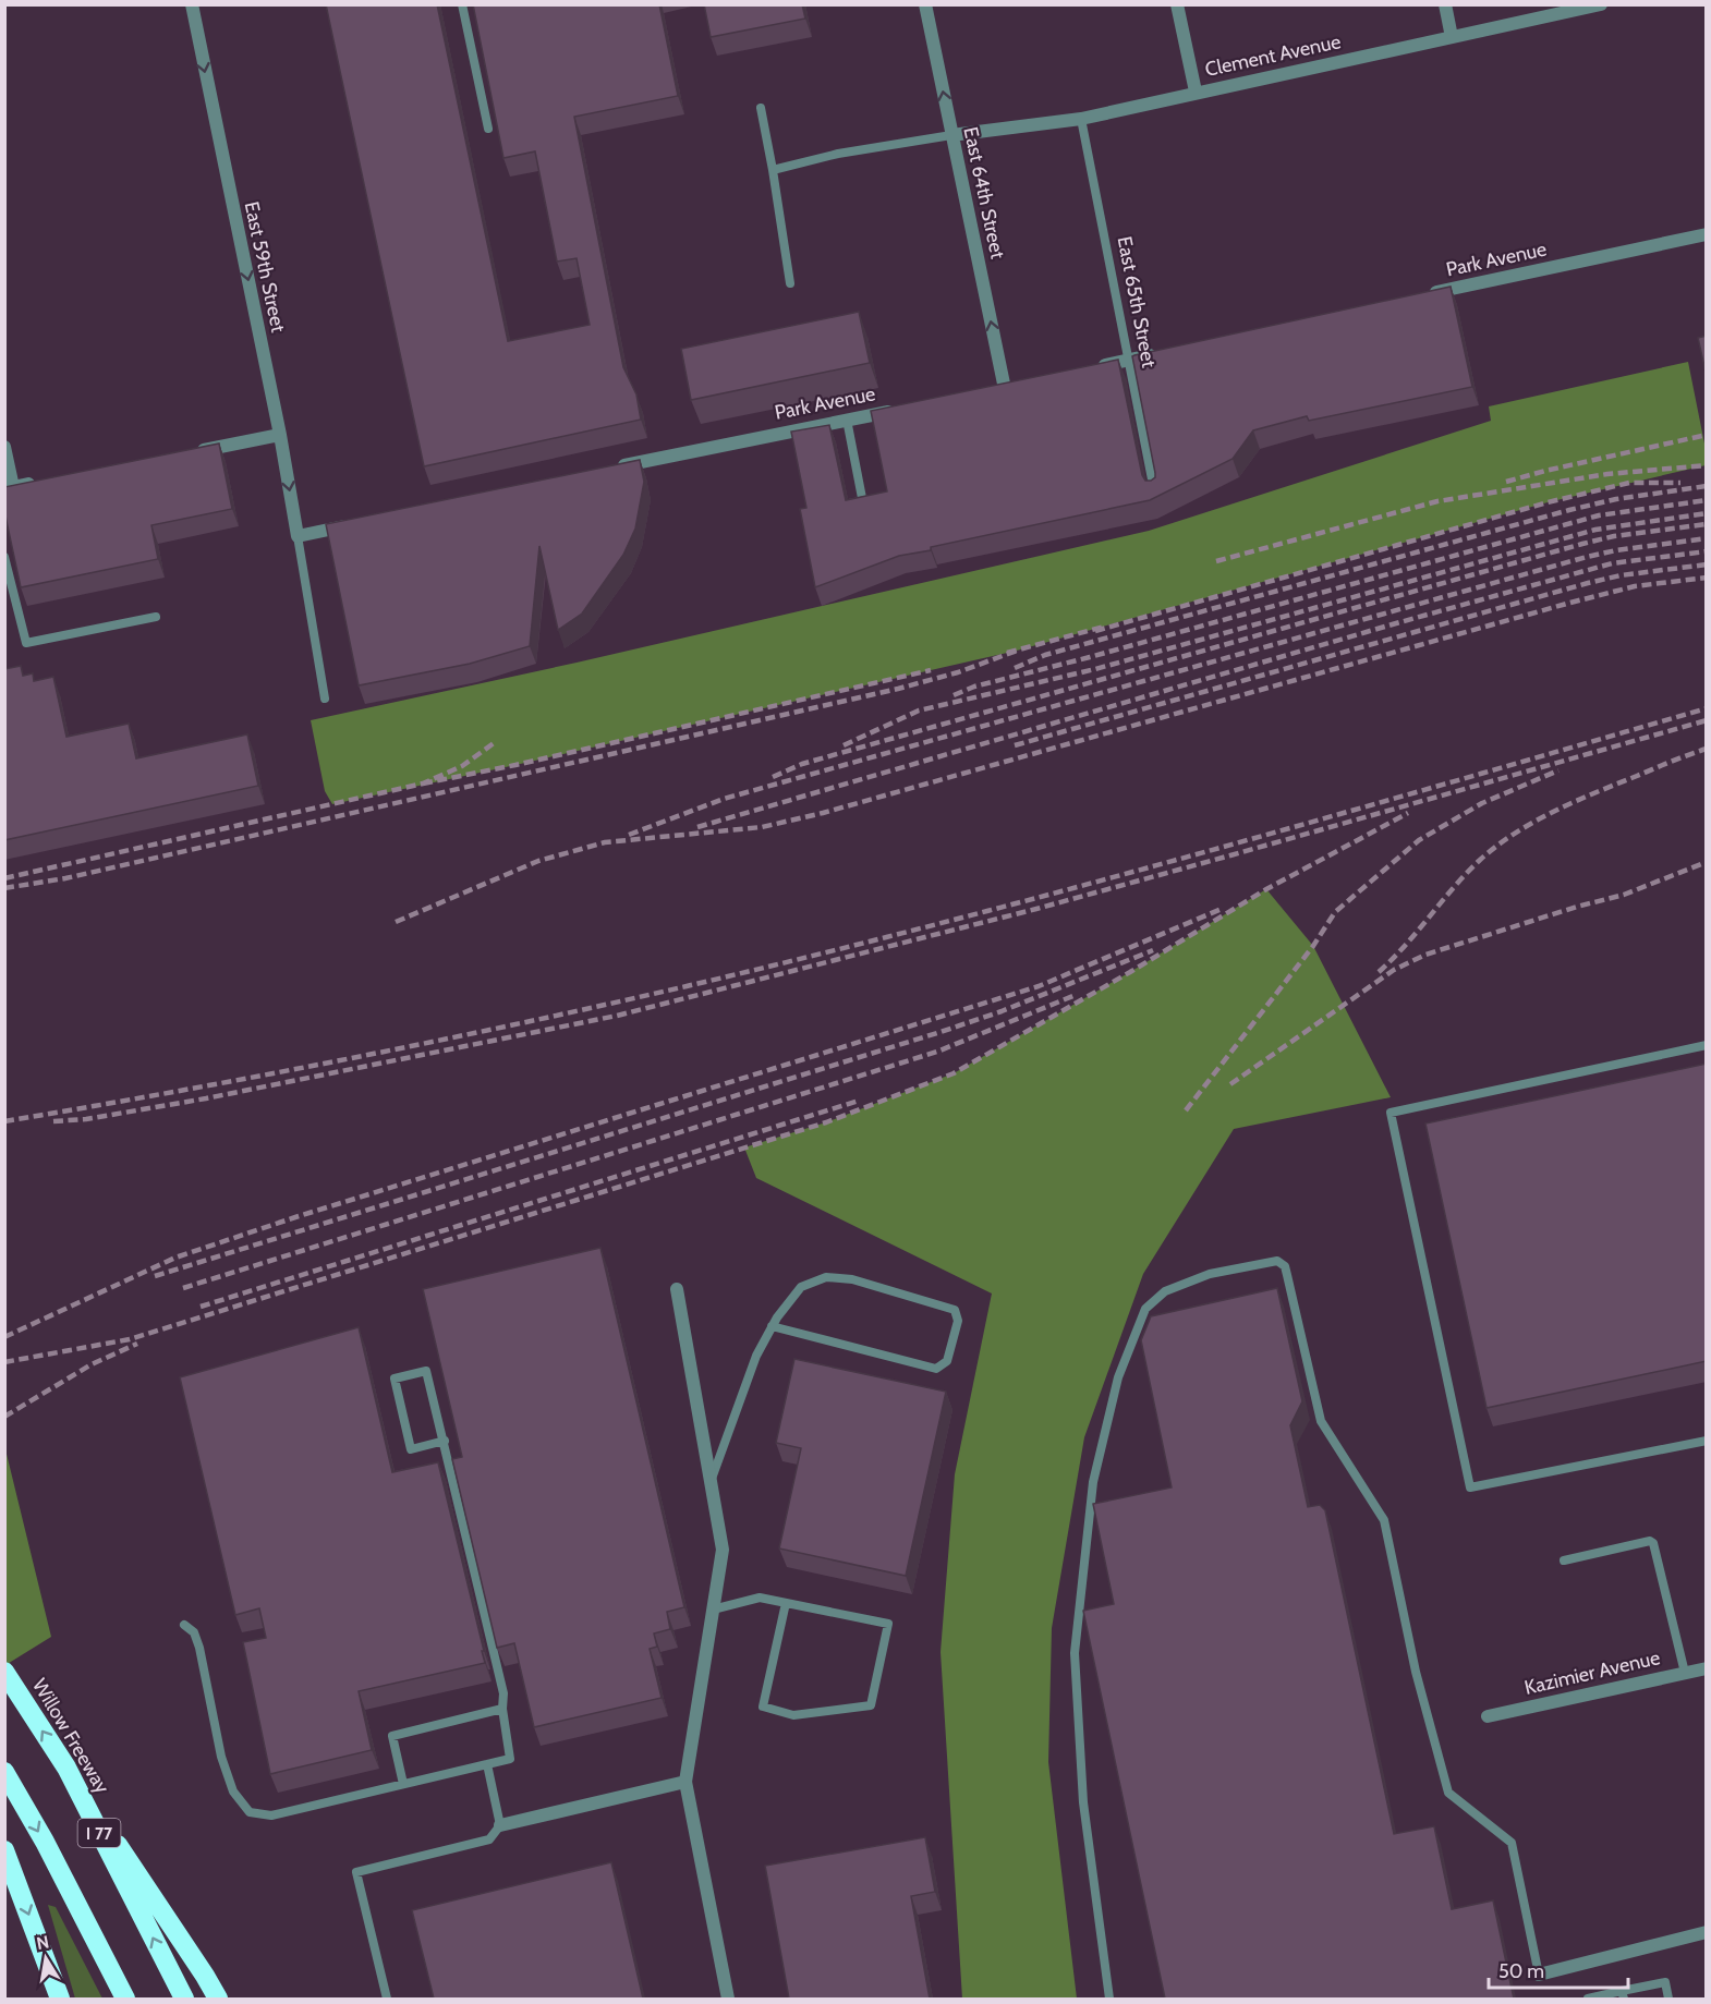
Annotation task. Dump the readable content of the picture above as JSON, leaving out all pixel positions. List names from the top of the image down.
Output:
{
  "streets": {
    "highway": ["Willow Freeway", "I 77"],
    "street": [
      "Clement Avenue",
      "East 64th Street",
      "Park Avenue",
      "East 59th Street",
      "Kazimier Avenue"
    ],
    "lane": ["East 65th Street"]
  },
  "crossings": [
    ["Clement Avenue", "East 64th Street"],
    ["Clement Avenue", "East 65th Street"]
  ],
  "one_way": ["East 64th Street", "East 59th Street"],
  "scale_bar": "50 m",
  "north": "top"
}
